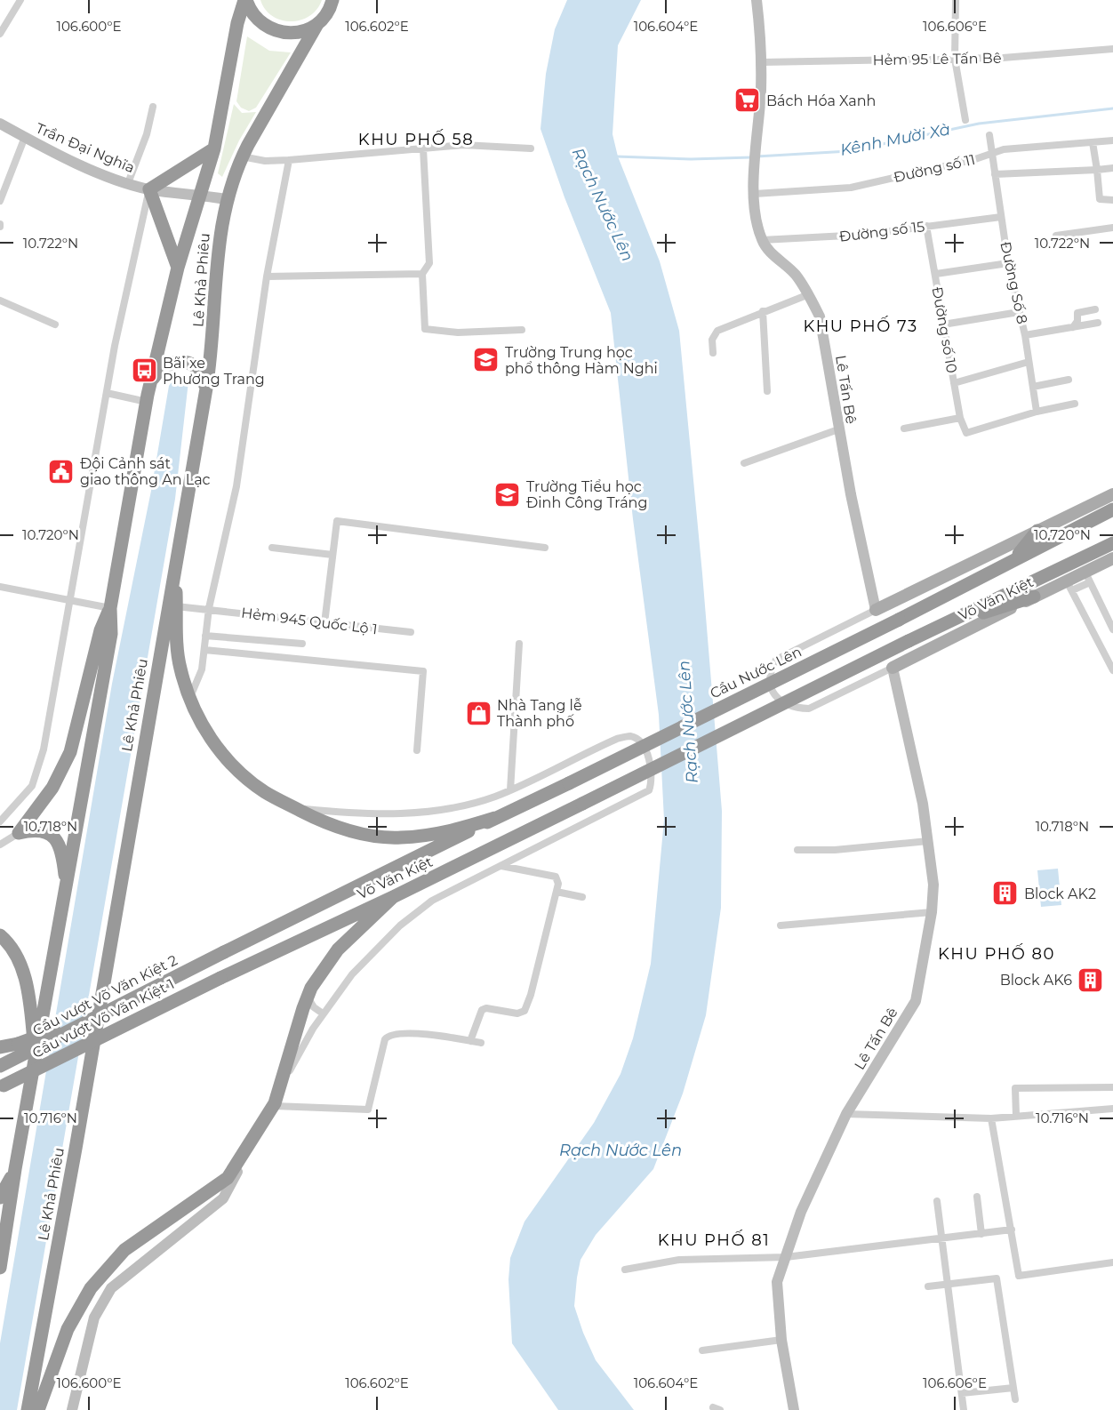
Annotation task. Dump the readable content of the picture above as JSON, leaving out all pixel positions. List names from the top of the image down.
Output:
{
  "streets": {
    "highway": [
      "Lê Khả Phiêu",
      "Võ Văn Kiệt",
      "Cầu Nước Lên",
      "Cầu vượt Võ Văn Kiệt 2",
      "Cầu vượt Võ Văn Kiệt 1"
    ],
    "street": [
      "Hẻm 95 Lê Tấn Bê",
      "Trần Đại Nghĩa",
      "Đường số 11",
      "Đường số 15",
      "Đường Số 8",
      "Đường số 10",
      "Lê Tấn Bê",
      "Hẻm 945 Quốc Lộ 1"
    ]
  },
  "crossings": [
    ["Hẻm 95 Lê Tấn Bê", "Lê Tấn Bê"],
    ["Trần Đại Nghĩa", "Lê Khả Phiêu"],
    ["Đường số 11", "Đường Số 8"],
    ["Đường số 11", "Lê Tấn Bê"],
    ["Đường số 15", "Đường Số 8"],
    ["Đường số 15", "Đường số 10"],
    ["Đường số 15", "Lê Tấn Bê"],
    ["Đường Số 8", "Đường số 10"],
    ["Lê Tấn Bê", "Võ Văn Kiệt"],
    ["Võ Văn Kiệt", "Cầu Nước Lên"],
    ["Võ Văn Kiệt", "Cầu vượt Võ Văn Kiệt 2"],
    ["Võ Văn Kiệt", "Cầu vượt Võ Văn Kiệt 1"]
  ],
  "districts": [
    "KHU PHỐ 58",
    "KHU PHỐ 73",
    "KHU PHỐ 80",
    "KHU PHỐ 81"
  ],
  "water": ["Kênh Mười Xà", "Rạch Nước Lên"],
  "places": {
    "supermarket": ["Bách Hóa Xanh"],
    "school or university": ["Trường Trung học phổ thông Hàm Nghi", "Trường Tiểu học Đinh Công Tráng"],
    "bus stop": ["Bãi xe Phương Trang"],
    "public building": ["Đội Cảnh sát giao thông An Lạc"],
    "shop": ["Nhà Tang lễ Thành phố"],
    "building": ["Block AK2", "Block AK6"]
  },
  "coordinates": [
    "106.600°E",
    "106.602°E",
    "106.604°E",
    "106.606°E",
    "10.722°N",
    "10.720°N",
    "10.718°N",
    "10.716°N"
  ]
}
